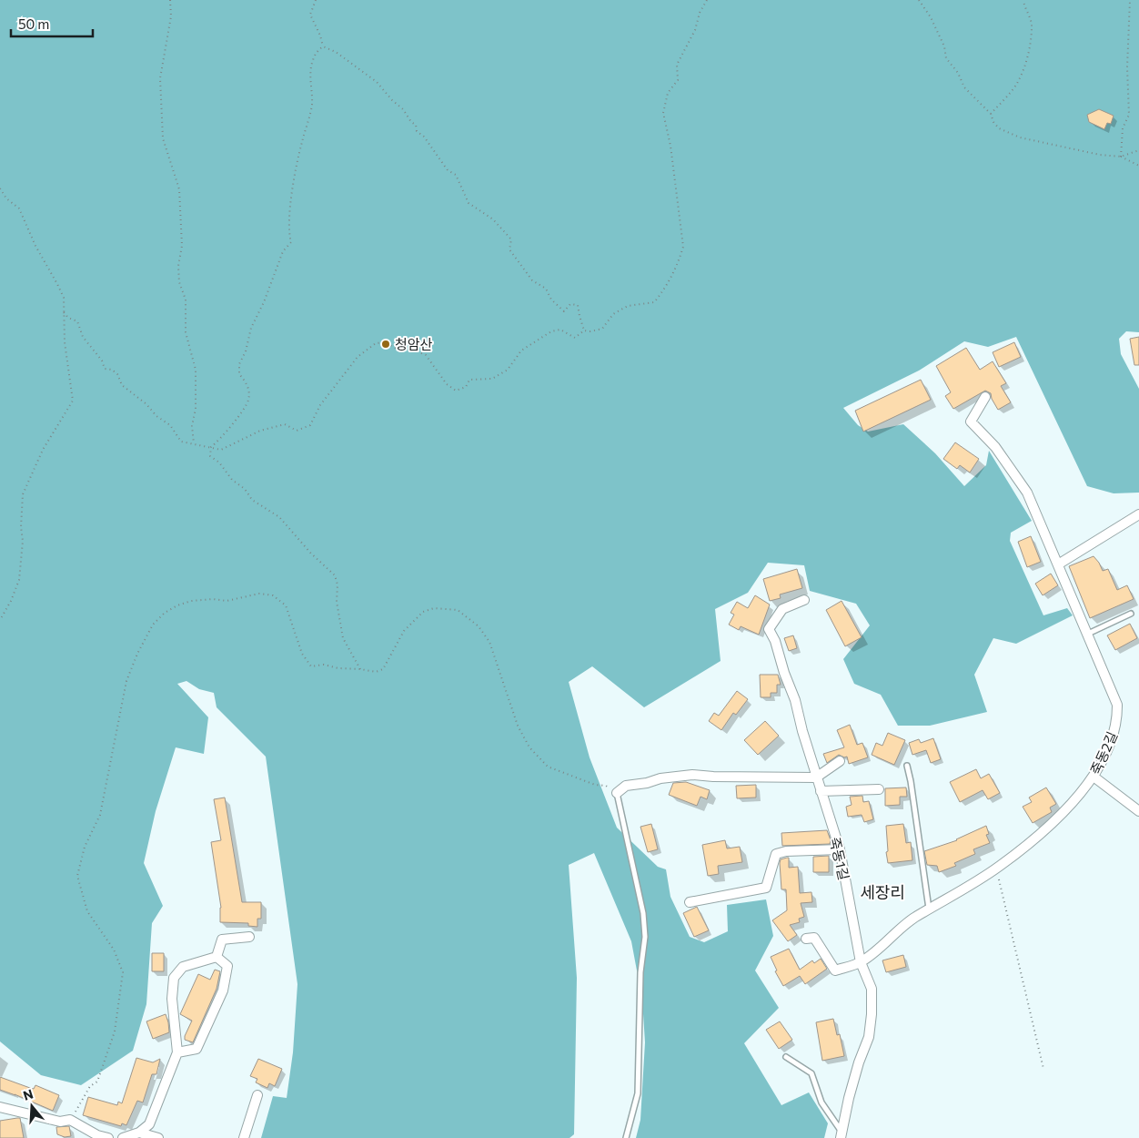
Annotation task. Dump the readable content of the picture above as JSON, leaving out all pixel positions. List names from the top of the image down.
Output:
{
  "streets": {
    "street": ["죽동2길", "죽동1길"]
  },
  "crossings": [
    ["죽동2길", "죽동1길"]
  ],
  "districts": ["세장리"],
  "places": ["청암산"],
  "scale_bar": "50 m",
  "north": "top"
}
